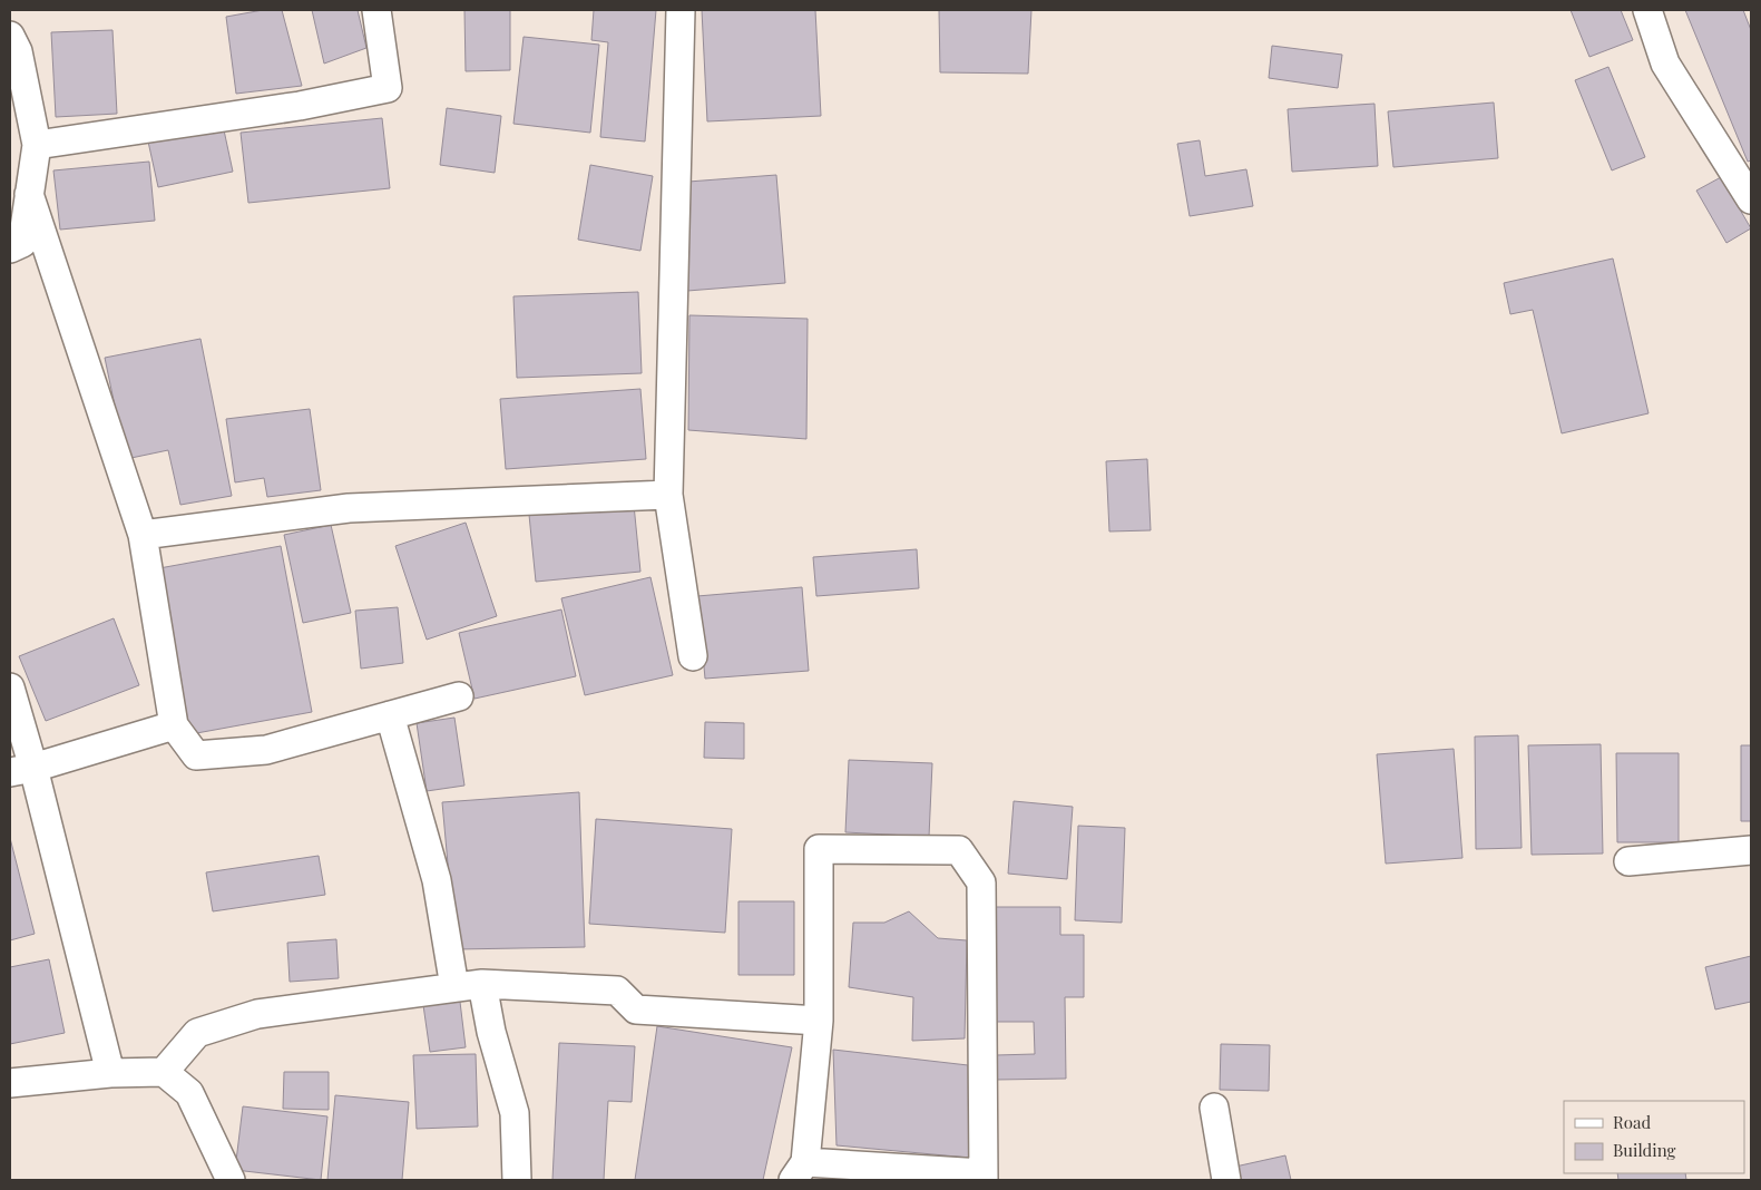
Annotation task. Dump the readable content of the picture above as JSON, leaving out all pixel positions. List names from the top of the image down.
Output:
{
  "legend": ["Road", "Building"]
}
